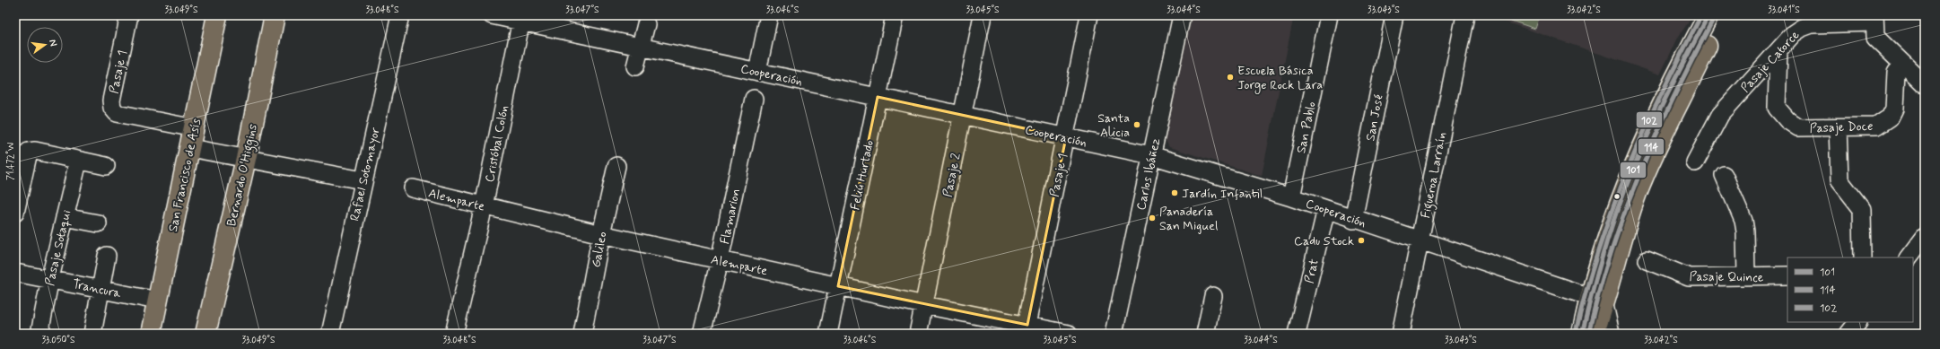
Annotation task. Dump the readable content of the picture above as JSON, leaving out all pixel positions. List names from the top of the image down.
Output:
{
  "streets": {
    "main road": ["San Francisco de Asís", "Bernardo O'Higgins"],
    "street": [
      "Pasaje Catorce",
      "Pasaje 1",
      "Cooperación",
      "San José",
      "Pasaje Doce",
      "San Pablo",
      "Cristóbal Colón",
      "Rafael Sotomayor",
      "Carlos Ibáñez",
      "Feliú Hurtado",
      "Pasaje 2",
      "Figueroa Larraín",
      "Alemparte",
      "Flamarion",
      "Pasaje Sotaqui",
      "Galileo",
      "Prat",
      "Pasaje Quince",
      "Trancura"
    ]
  },
  "crossings": [
    ["Pasaje Catorce", "Pasaje Doce"],
    ["Pasaje 1", "Cooperación"],
    ["Pasaje 1", "San Francisco de Asís"],
    ["Pasaje 1", "Alemparte"],
    ["Cooperación", "San José"],
    ["Cooperación", "San Pablo"],
    ["Cooperación", "Cristóbal Colón"],
    ["Cooperación", "Carlos Ibáñez"],
    ["Cooperación", "Feliú Hurtado"],
    ["Cooperación", "Pasaje 2"],
    ["Cooperación", "Figueroa Larraín"],
    ["Cooperación", "Prat"],
    ["Cristóbal Colón", "Alemparte"],
    ["San Francisco de Asís", "Trancura"],
    ["Feliú Hurtado", "Alemparte"],
    ["Pasaje 2", "Alemparte"],
    ["Alemparte", "Flamarion"],
    ["Alemparte", "Galileo"],
    ["Pasaje Sotaqui", "Trancura"]
  ],
  "places": [
    "Escuela Básica Jorge Rock Lara",
    "Santa Alicia",
    "Jardín Infantil",
    "Panadería San Miguel",
    "Cadu Stock"
  ],
  "lines": ["transit line 101", "transit line 102", "transit line 114"],
  "legend": ["101", "114", "102"],
  "north": "right",
  "coordinates": [
    "33.049°S",
    "33.048°S",
    "33.047°S",
    "33.046°S",
    "33.045°S",
    "33.044°S",
    "33.043°S",
    "33.042°S",
    "33.041°S",
    "71.472°W",
    "33.050°S"
  ]
}
